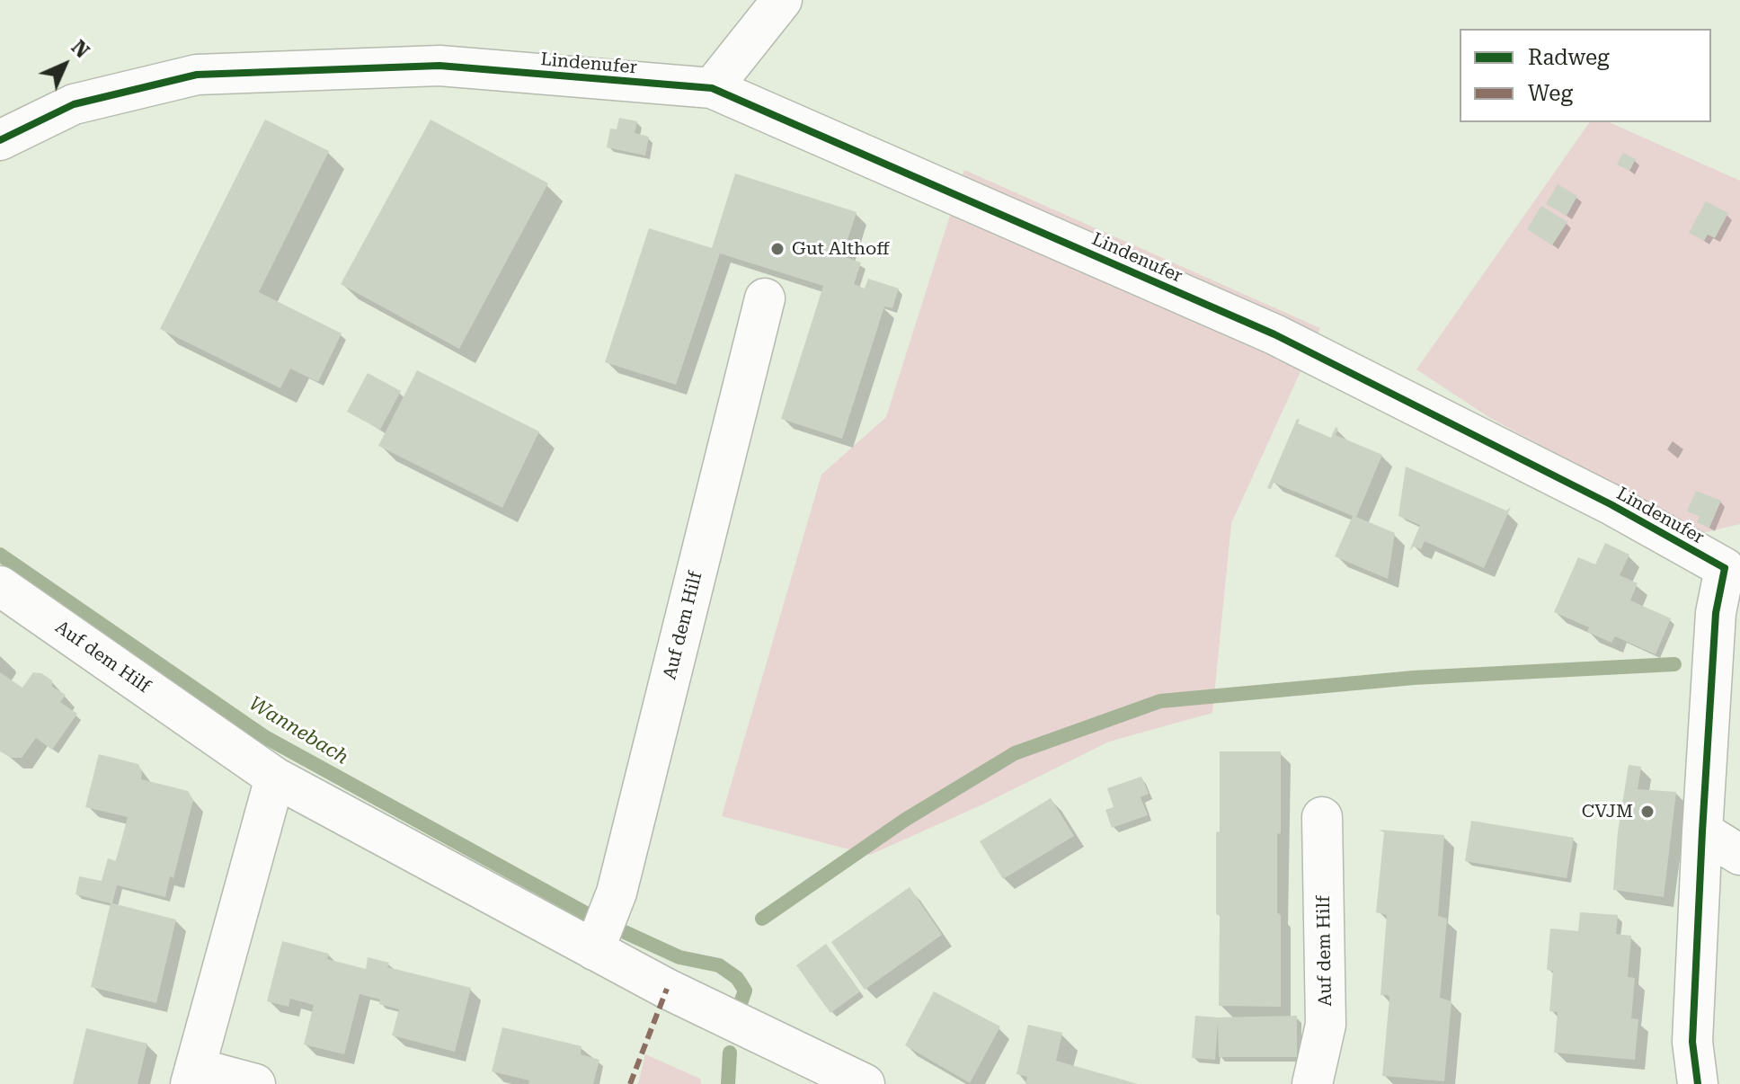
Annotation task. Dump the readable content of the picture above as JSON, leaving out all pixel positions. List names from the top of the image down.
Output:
{
  "streets": {
    "street": ["Lindenufer", "Auf dem Hilf"]
  },
  "water": ["Wannebach"],
  "places": ["Gut Althoff", "CVJM"],
  "legend": ["Radweg", "Weg"],
  "north": "top right"
}
